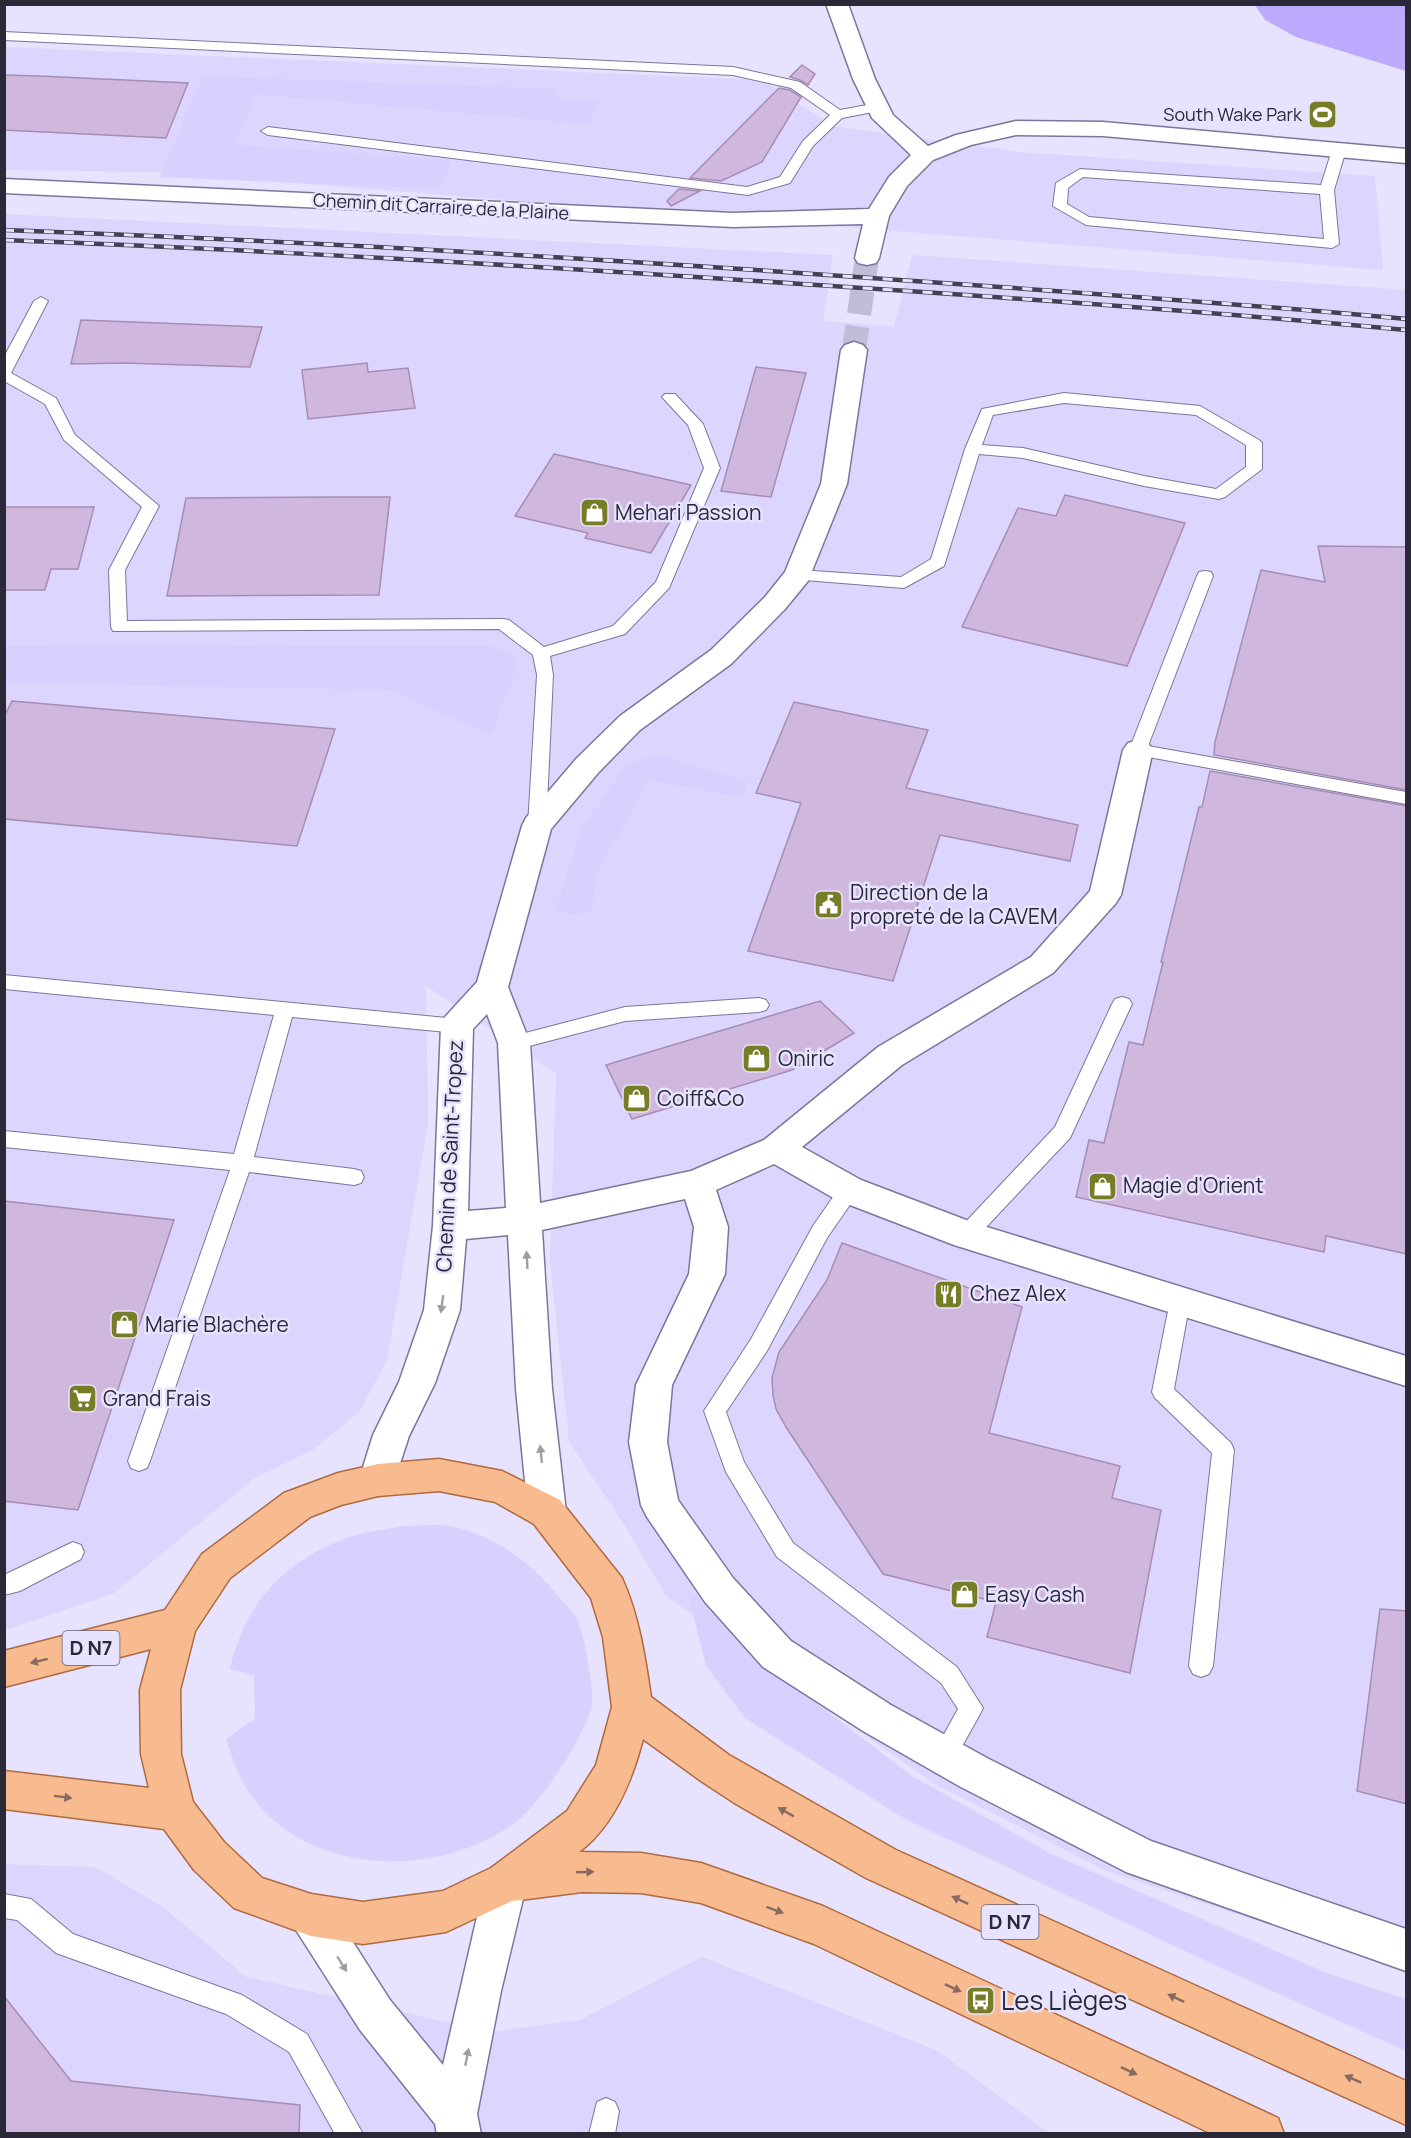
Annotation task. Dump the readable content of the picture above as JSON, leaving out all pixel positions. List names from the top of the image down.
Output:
{
  "streets": {
    "main road": ["D N7"],
    "street": ["Chemin dit Carraire de la Plaine", "Chemin de Saint-Tropez"]
  },
  "places": {
    "sports": ["South Wake Park"],
    "shop": [
      "Mehari Passion",
      "Oniric",
      "Coiff&Co",
      "Magie d'Orient",
      "Marie Blachère",
      "Easy Cash"
    ],
    "public building": ["Direction de la propreté de la CAVEM"],
    "restaurant": ["Chez Alex"],
    "supermarket": ["Grand Frais"],
    "bus stop": ["Les Lièges"]
  }
}
